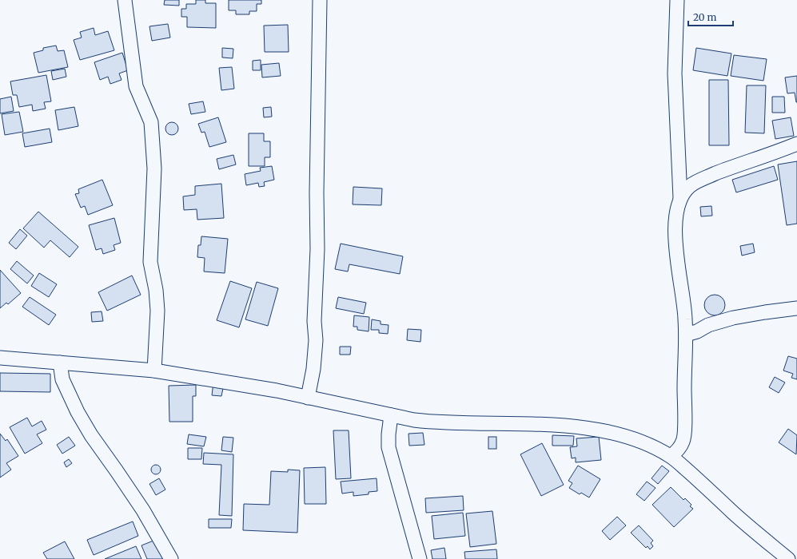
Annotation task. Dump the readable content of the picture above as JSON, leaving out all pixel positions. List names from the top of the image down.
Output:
{
  "scale_bar": "20 m"
}
